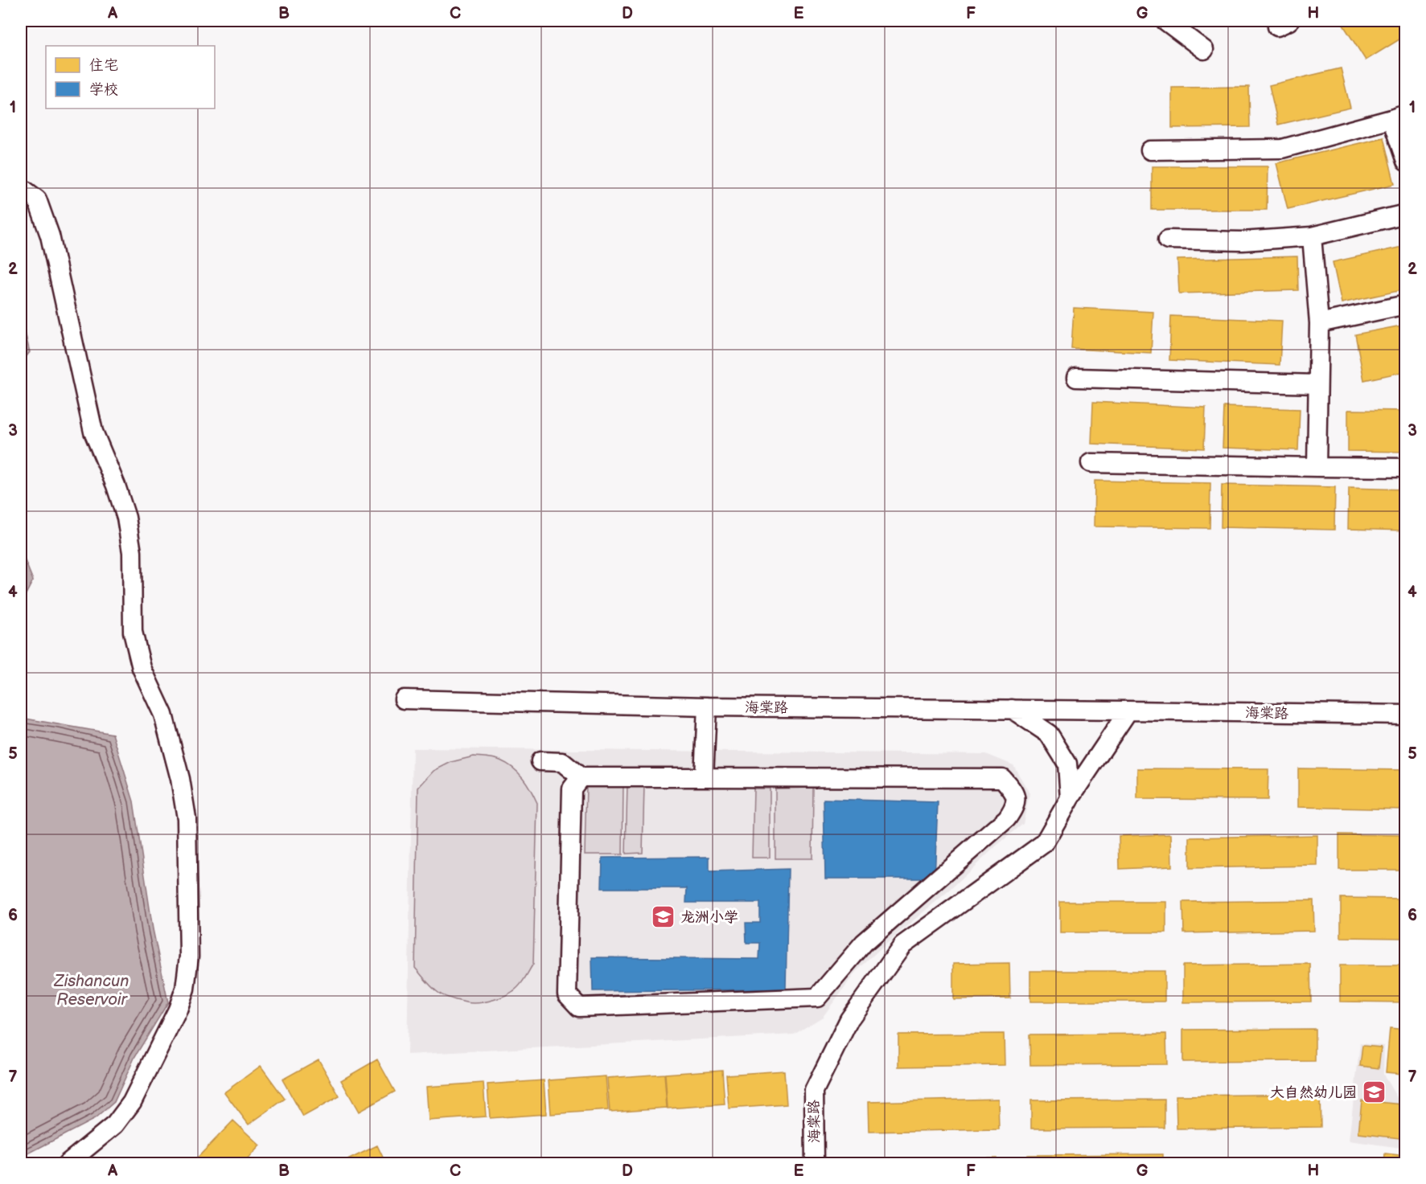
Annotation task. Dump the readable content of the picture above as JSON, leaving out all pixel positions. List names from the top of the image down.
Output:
{
  "streets": {
    "street": ["海棠路"]
  },
  "water": ["Zishancun Reservoir"],
  "places": {
    "school or university": ["龙洲小学", "大自然幼儿园"]
  },
  "legend": ["住宅", "学校"],
  "grid": {
    "columns": [
      "A",
      "B",
      "C",
      "D",
      "E",
      "F",
      "G",
      "H"
    ],
    "rows": [
      "1",
      "2",
      "3",
      "4",
      "5",
      "6",
      "7"
    ]
  }
}
